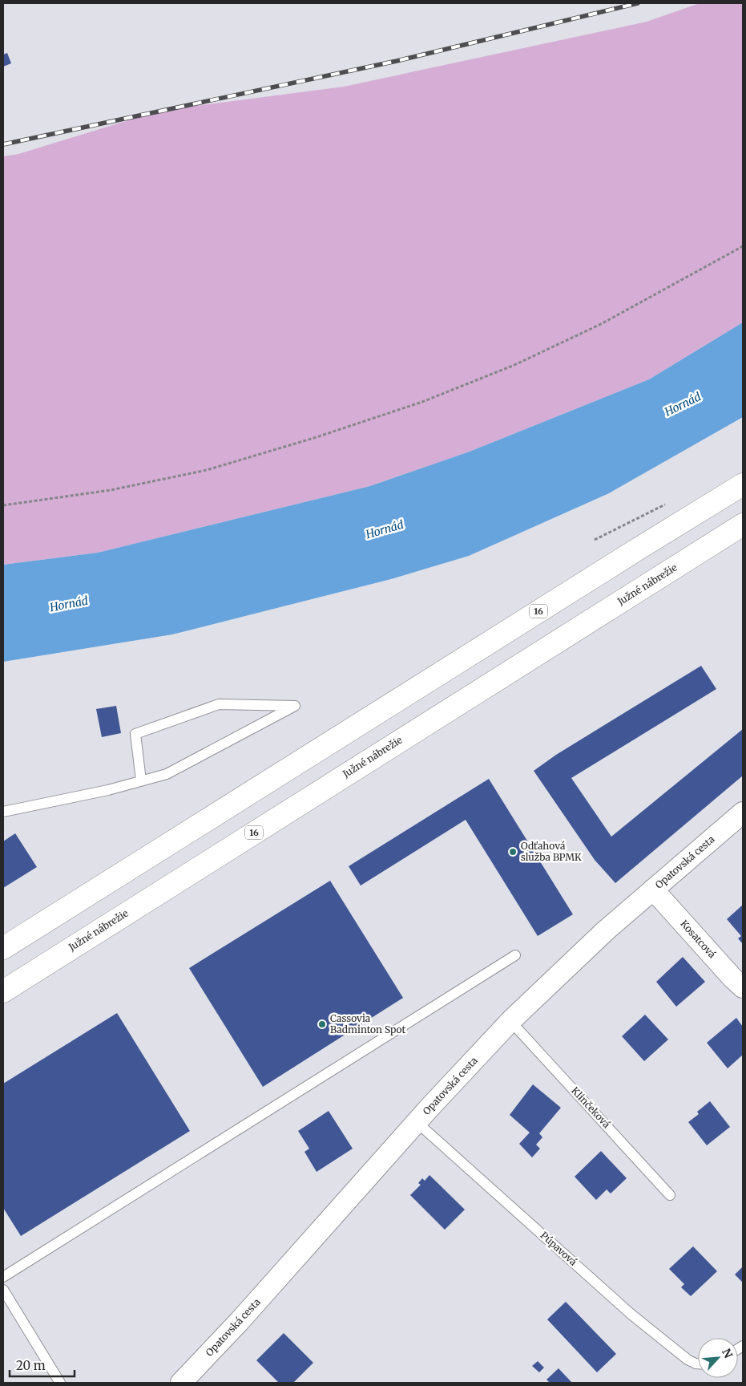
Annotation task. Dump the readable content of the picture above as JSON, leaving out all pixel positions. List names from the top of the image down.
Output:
{
  "streets": {
    "highway": ["Južné nábrežie", "16"],
    "street": ["Opatovská cesta", "Kosatcová"],
    "lane": ["Klinčeková", "Púpavová"]
  },
  "crossings": [
    ["Opatovská cesta", "Kosatcová"],
    ["Opatovská cesta", "Klinčeková"],
    ["Opatovská cesta", "Púpavová"]
  ],
  "water": ["Hornád"],
  "places": ["Odťahová služba BPMK", "Cassovia Badminton Spot"],
  "scale_bar": "20 m",
  "north": "top right"
}
